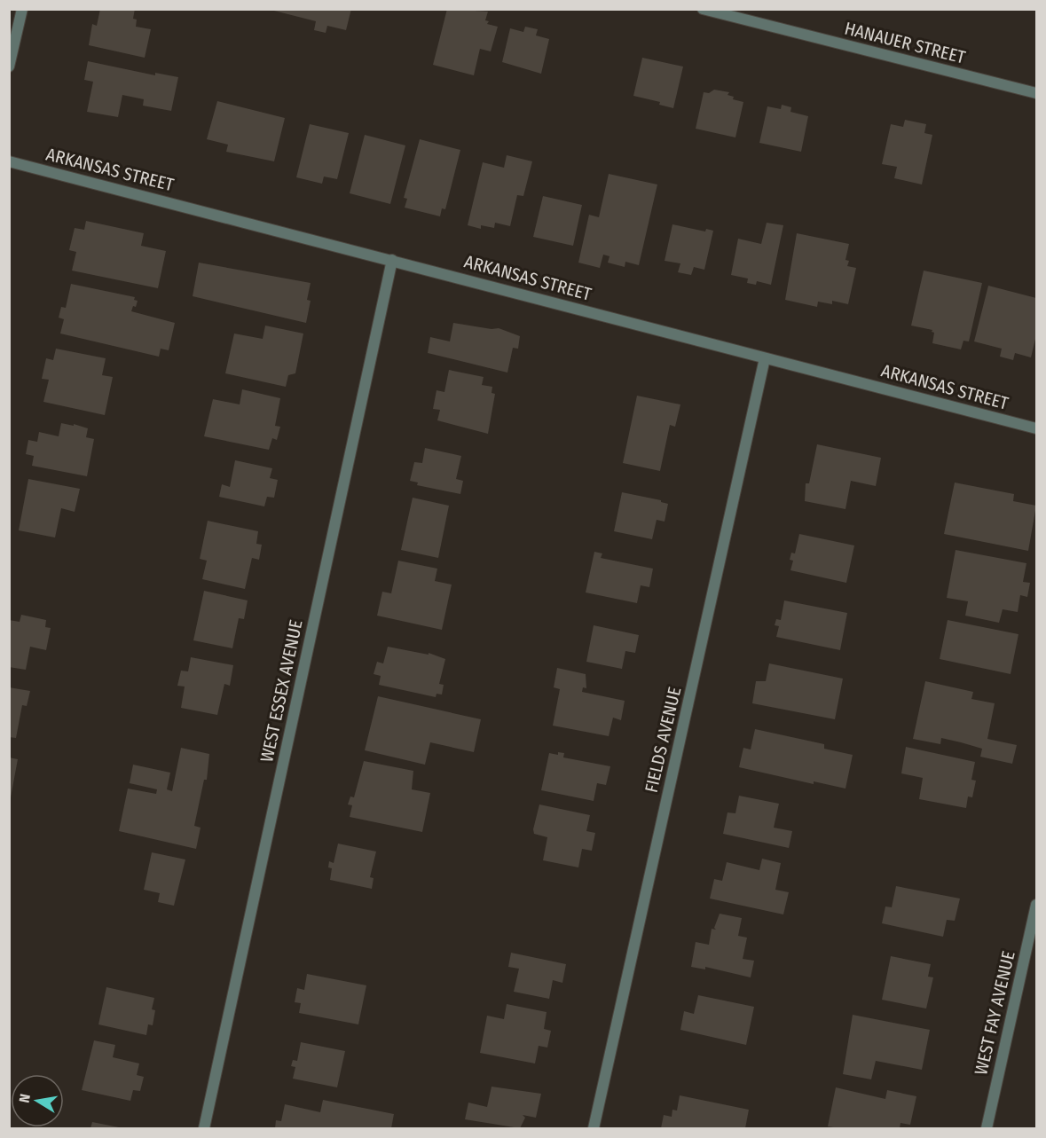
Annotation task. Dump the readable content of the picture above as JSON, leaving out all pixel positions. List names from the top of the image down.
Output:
{
  "streets": {
    "street": [
      "HANAUER STREET",
      "ARKANSAS STREET",
      "WEST ESSEX AVENUE",
      "FIELDS AVENUE",
      "WEST FAY AVENUE"
    ]
  },
  "crossings": [
    ["ARKANSAS STREET", "WEST ESSEX AVENUE"],
    ["ARKANSAS STREET", "FIELDS AVENUE"]
  ],
  "north": "left"
}
